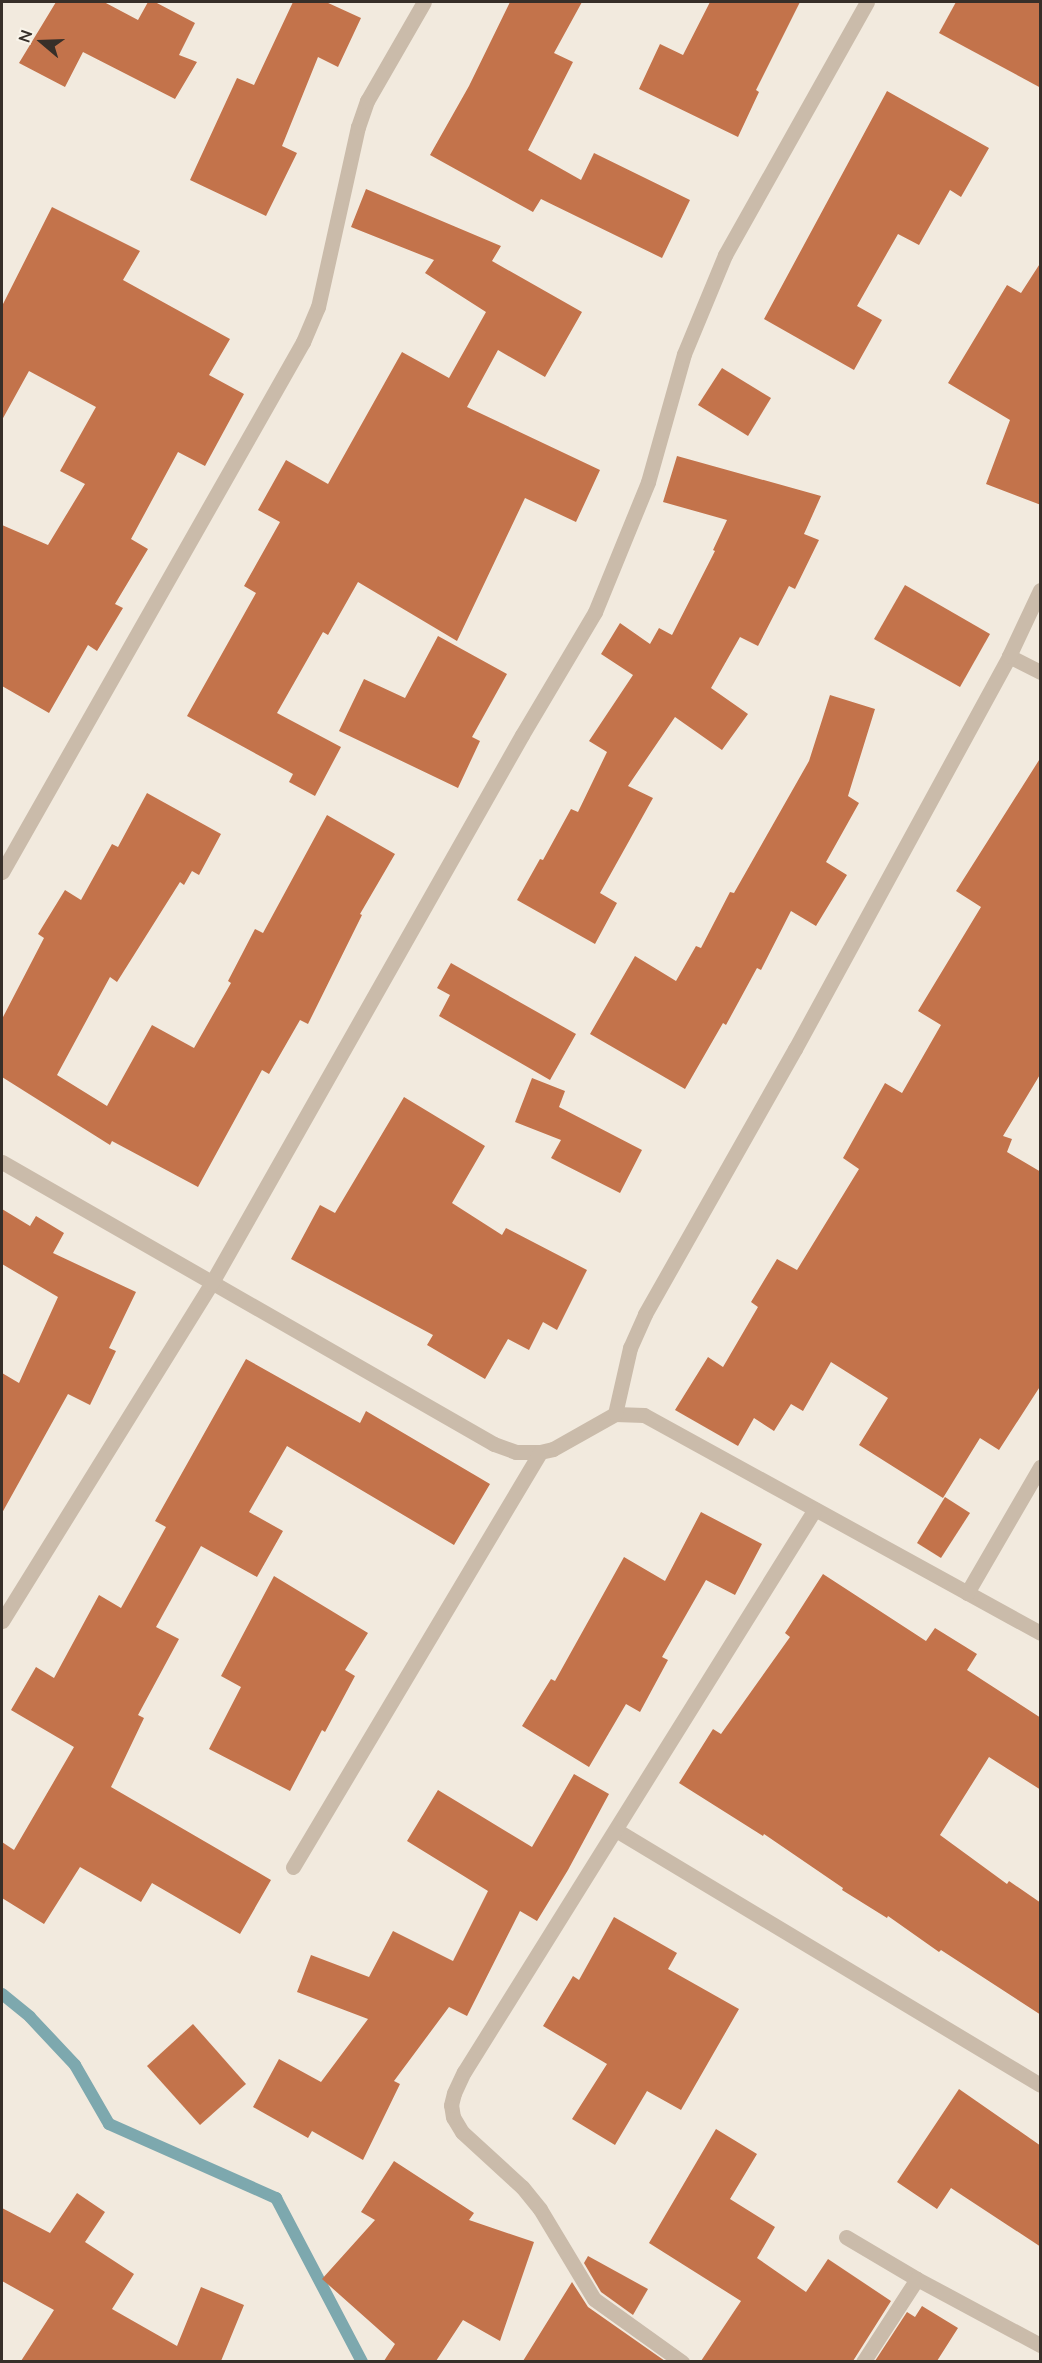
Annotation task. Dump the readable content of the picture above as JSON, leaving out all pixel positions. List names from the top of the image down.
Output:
{
  "north": "left"
}
